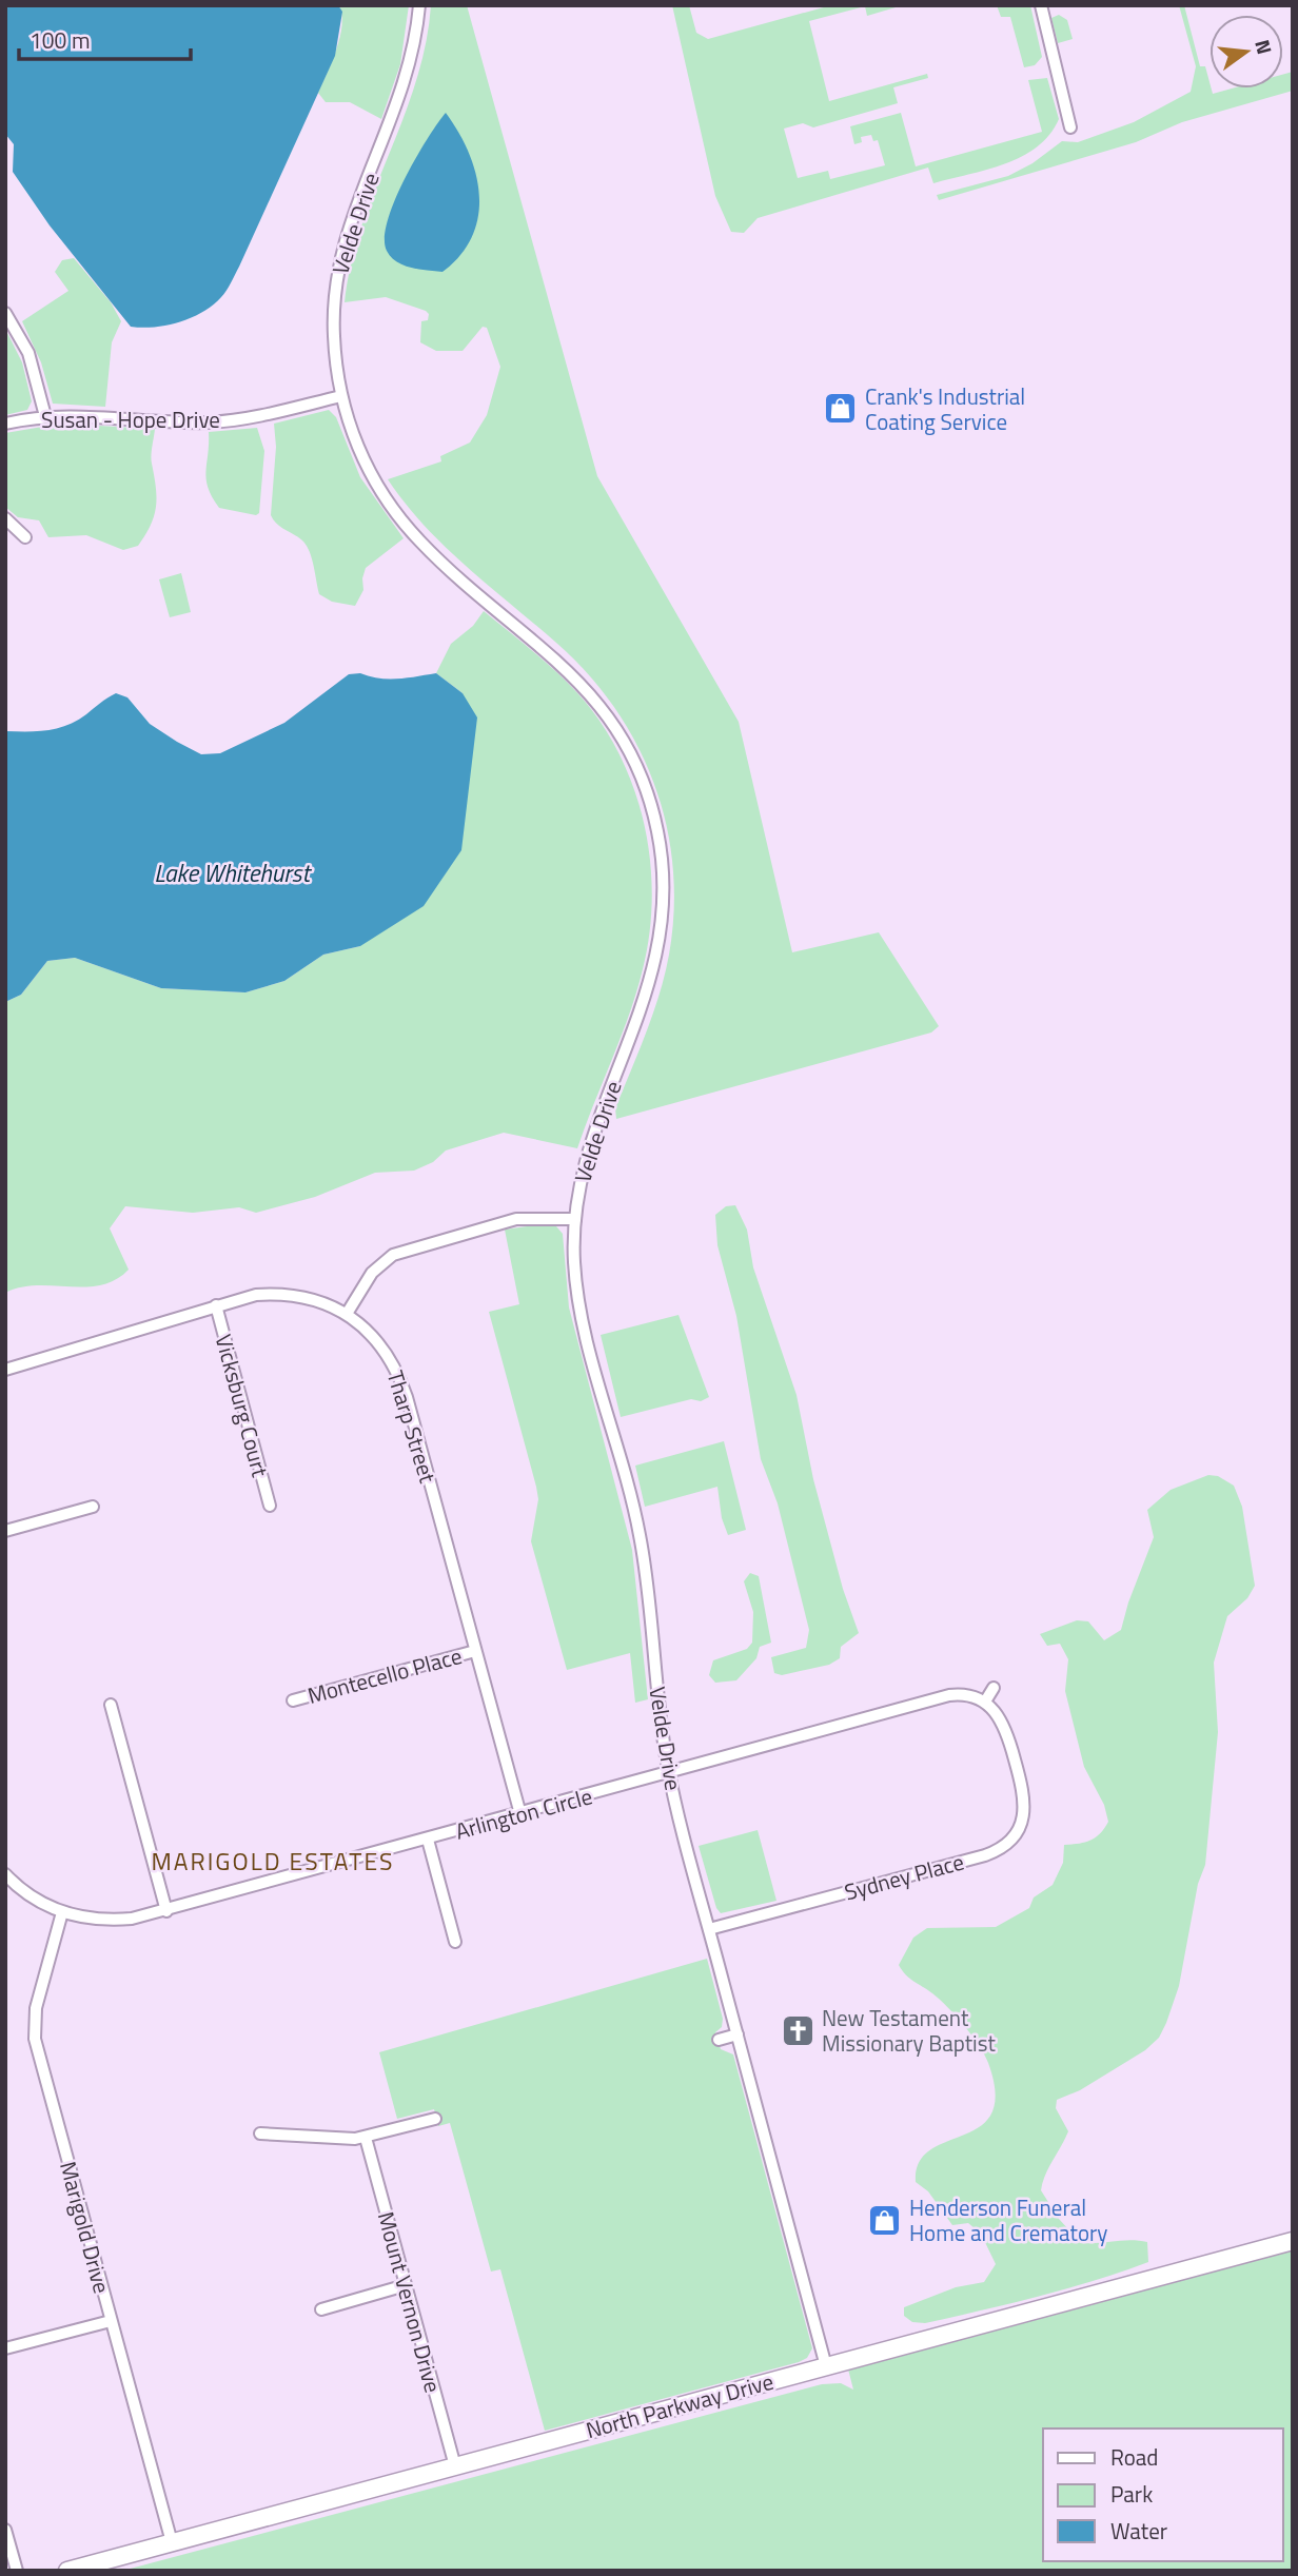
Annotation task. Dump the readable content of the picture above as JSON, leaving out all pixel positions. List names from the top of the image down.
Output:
{
  "streets": {
    "main road": ["North Parkway Drive"],
    "street": [
      "Velde Drive",
      "Susan - Hope Drive",
      "Vicksburg Court",
      "Tharp Street",
      "Montecello Place",
      "Arlington Circle",
      "Sydney Place",
      "Marigold Drive",
      "Mount Vernon Drive"
    ]
  },
  "crossings": [
    ["Velde Drive", "Susan - Hope Drive"],
    ["Velde Drive", "Arlington Circle"],
    ["Velde Drive", "Sydney Place"],
    ["Velde Drive", "North Parkway Drive"],
    ["Vicksburg Court", "Tharp Street"],
    ["Tharp Street", "Montecello Place"],
    ["Tharp Street", "Arlington Circle"],
    ["Arlington Circle", "Sydney Place"],
    ["Arlington Circle", "Marigold Drive"],
    ["Marigold Drive", "North Parkway Drive"],
    ["Mount Vernon Drive", "North Parkway Drive"]
  ],
  "districts": ["MARIGOLD ESTATES"],
  "water": ["Lake Whitehurst"],
  "places": {
    "shop": ["Crank's Industrial Coating Service", "Henderson Funeral Home and Crematory"],
    "church": ["New Testament Missionary Baptist"]
  },
  "legend": ["Road", "Park", "Water"],
  "scale_bar": "100 m",
  "north": "right"
}
